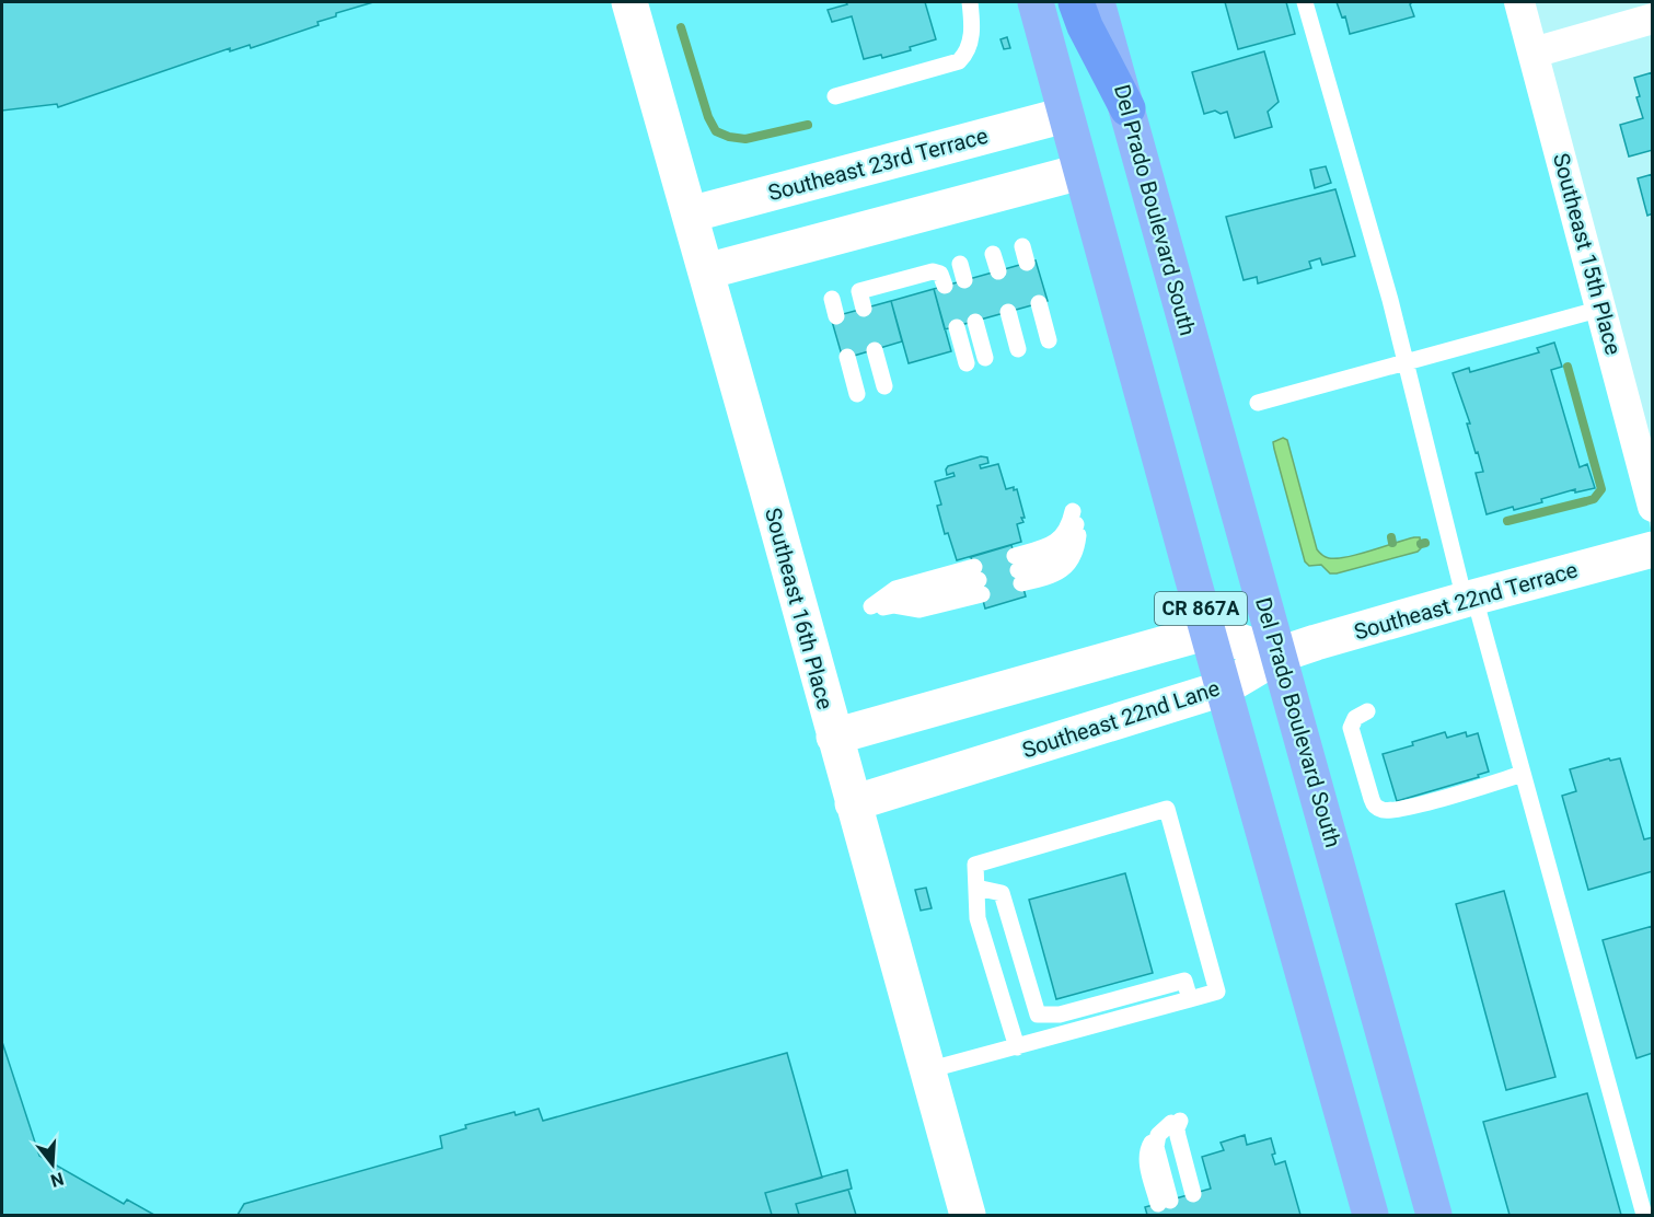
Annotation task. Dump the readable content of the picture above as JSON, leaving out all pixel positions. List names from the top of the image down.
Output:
{
  "streets": {
    "main road": ["Del Prado Boulevard South", "CR 867A"],
    "street": [
      "Southeast 23rd Terrace",
      "Southeast 15th Place",
      "Southeast 22nd Terrace",
      "Southeast 16th Place",
      "Southeast 22nd Lane"
    ]
  },
  "crossings": [
    ["Southeast 23rd Terrace", "Southeast 16th Place"],
    ["Southeast 23rd Terrace", "CR 867A"],
    ["Del Prado Boulevard South", "Southeast 22nd Terrace"],
    ["Del Prado Boulevard South", "Southeast 22nd Lane"],
    ["Southeast 22nd Terrace", "Southeast 22nd Lane"],
    ["Southeast 16th Place", "Southeast 22nd Lane"],
    ["CR 867A", "Southeast 22nd Lane"]
  ],
  "north": "bottom"
}
